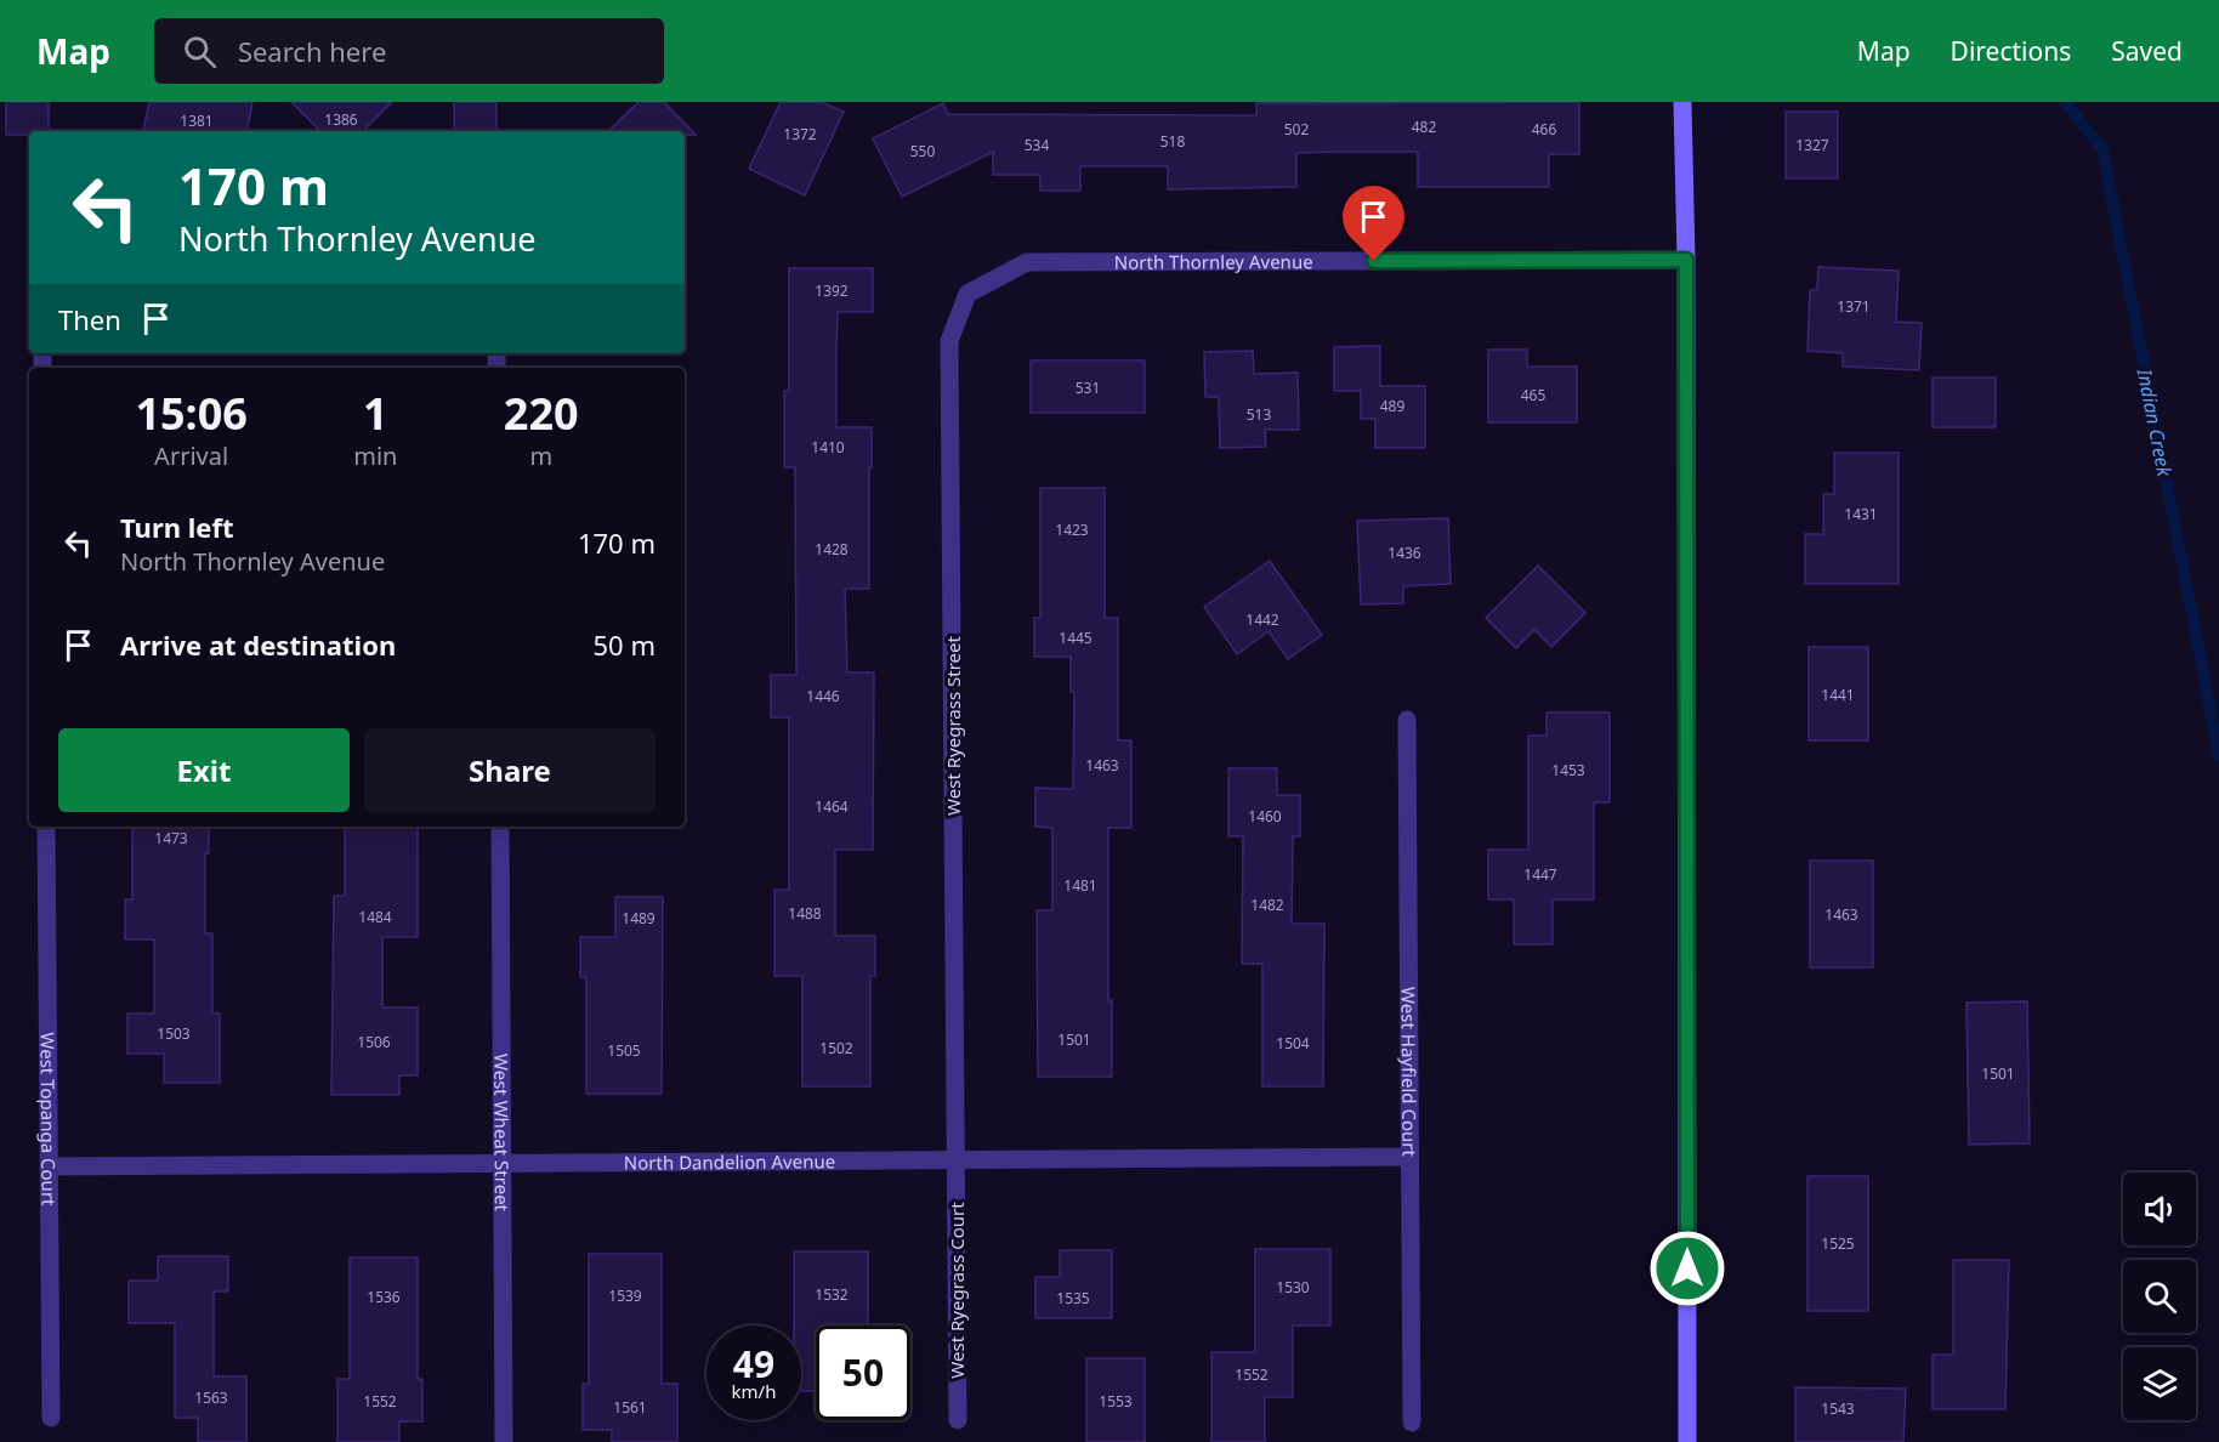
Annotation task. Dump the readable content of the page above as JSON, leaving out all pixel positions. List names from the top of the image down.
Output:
{
  "streets": {
    "street": [
      "North Thornley Avenue",
      "West Ryegrass Street",
      "West Hayfield Court",
      "West Topanga Court",
      "West Wheat Street",
      "North Dandelion Avenue",
      "West Ryegrass Court"
    ]
  },
  "crossings": [
    ["North Thornley Avenue", "West Ryegrass Street"],
    ["West Ryegrass Street", "North Dandelion Avenue"],
    ["West Ryegrass Street", "West Ryegrass Court"],
    ["West Hayfield Court", "North Dandelion Avenue"],
    ["West Topanga Court", "North Dandelion Avenue"],
    ["West Wheat Street", "North Dandelion Avenue"],
    ["North Dandelion Avenue", "West Ryegrass Court"]
  ],
  "water": ["Indian Creek"],
  "house_numbers": [
    "1386",
    "1381",
    "482",
    "502",
    "466",
    "1372",
    "518",
    "534",
    "1327",
    "550",
    "1392",
    "1371",
    "531",
    "465",
    "489",
    "513",
    "1410",
    "1431",
    "1423",
    "1428",
    "1436",
    "1442",
    "1445",
    "1441",
    "1446",
    "1463",
    "1453",
    "1464",
    "1460",
    "1473",
    "1447",
    "1481",
    "1482",
    "1488",
    "1463",
    "1484",
    "1489",
    "1503",
    "1501",
    "1506",
    "1504",
    "1502",
    "1505",
    "1501",
    "1525",
    "1530",
    "1532",
    "1539",
    "1536",
    "1535",
    "1552",
    "1563",
    "1552",
    "1553",
    "1561",
    "1543"
  ],
  "page": {
    "header": "Map",
    "search": "Search here",
    "nav": ["Map", "Directions", "Saved"],
    "turn": ["170 m", "North Thornley Avenue"],
    "then": "Then",
    "eta": [
      "15:06",
      "Arrival",
      "1",
      "min",
      "220",
      "m"
    ],
    "list": [
      {
        "name": "Turn left",
        "note": "North Thornley Avenue",
        "value": "170 m"
      },
      {
        "name": "Arrive at destination",
        "value": "50 m"
      }
    ],
    "buttons": ["Exit", "Share"],
    "speed": "49 km/h",
    "limit": "50"
  }
}
